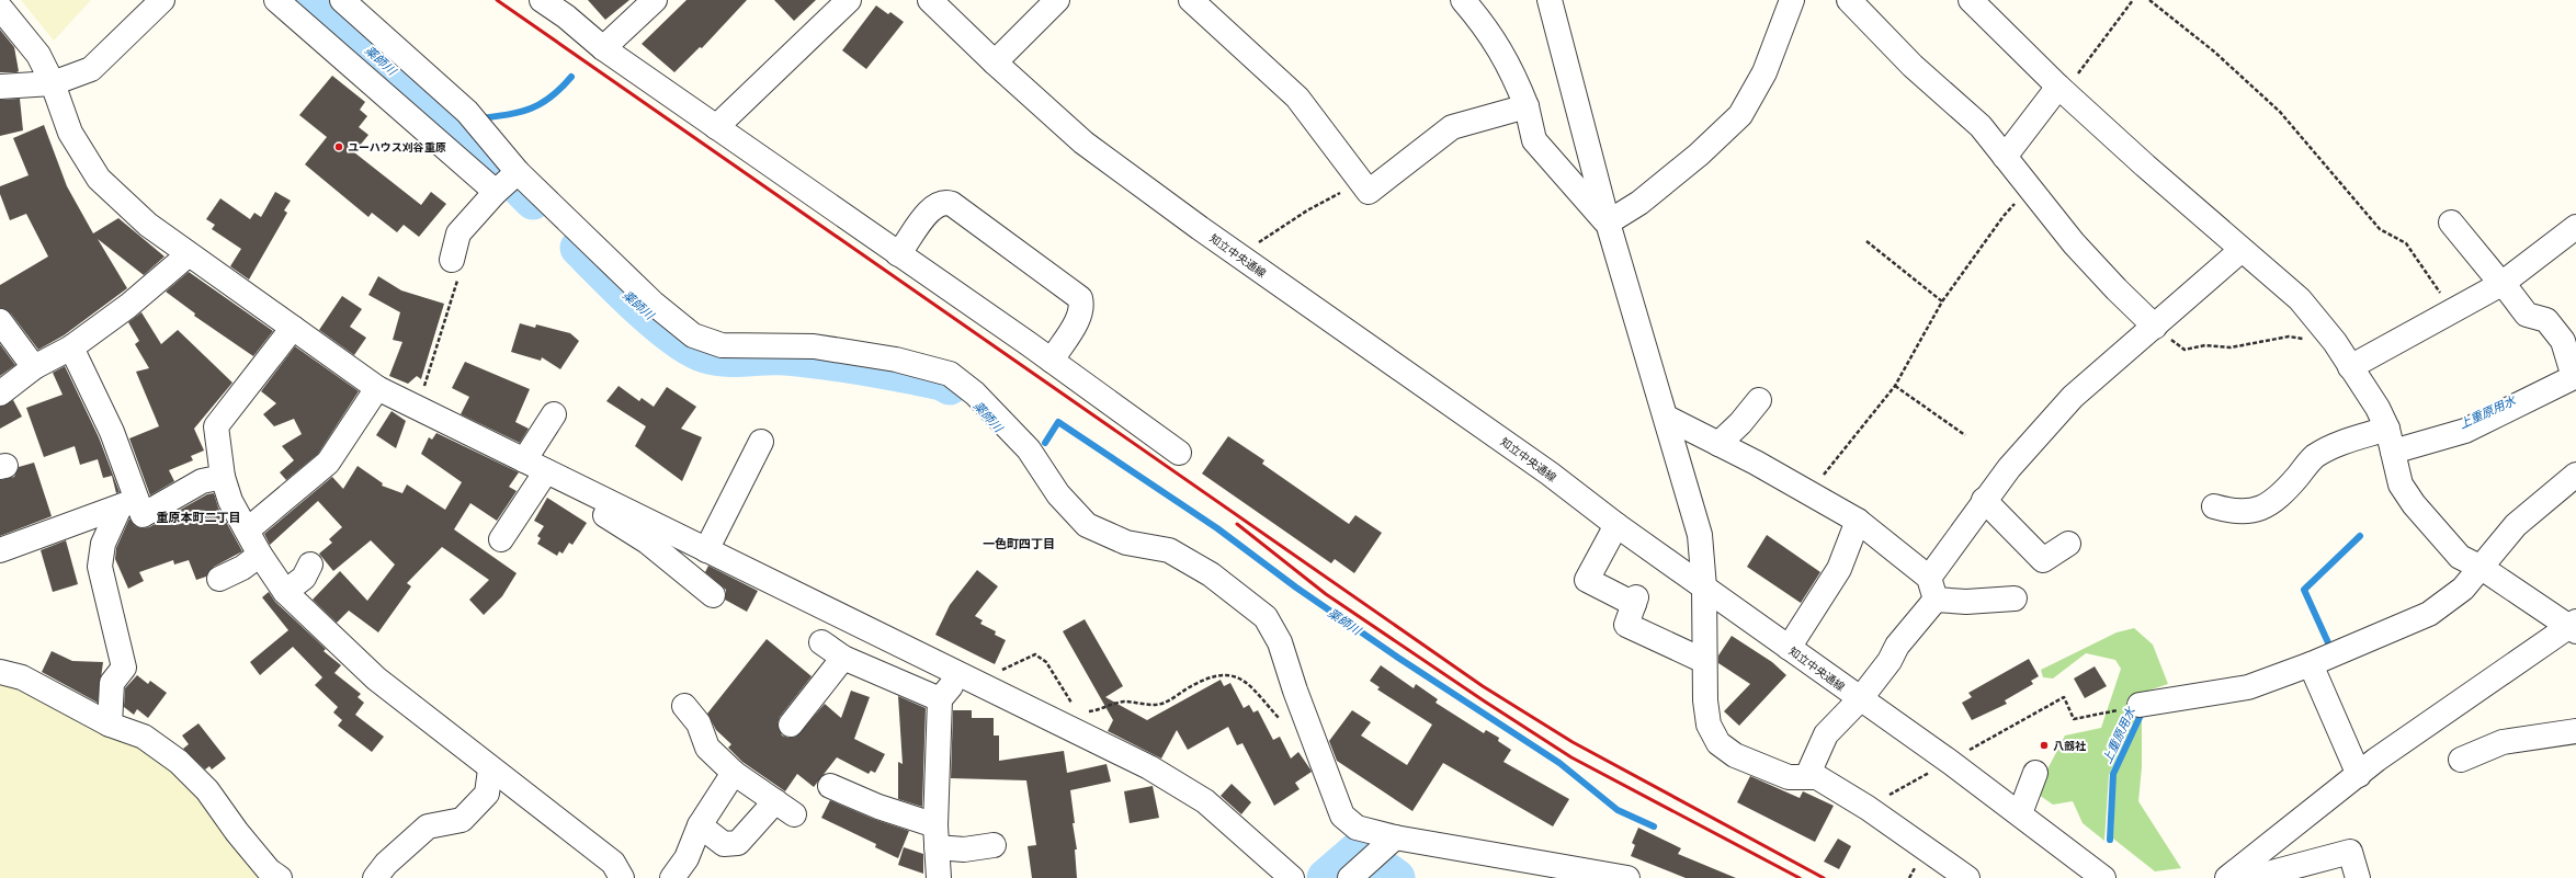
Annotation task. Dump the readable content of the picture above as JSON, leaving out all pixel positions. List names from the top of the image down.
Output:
{
  "streets": {
    "street": ["知立中央通線"]
  },
  "districts": ["重原本町二丁目", "一色町四丁目"],
  "water": ["薬師川", "上重原用水"],
  "places": ["ユーハウス刈谷重原", "八劔社"]
}
